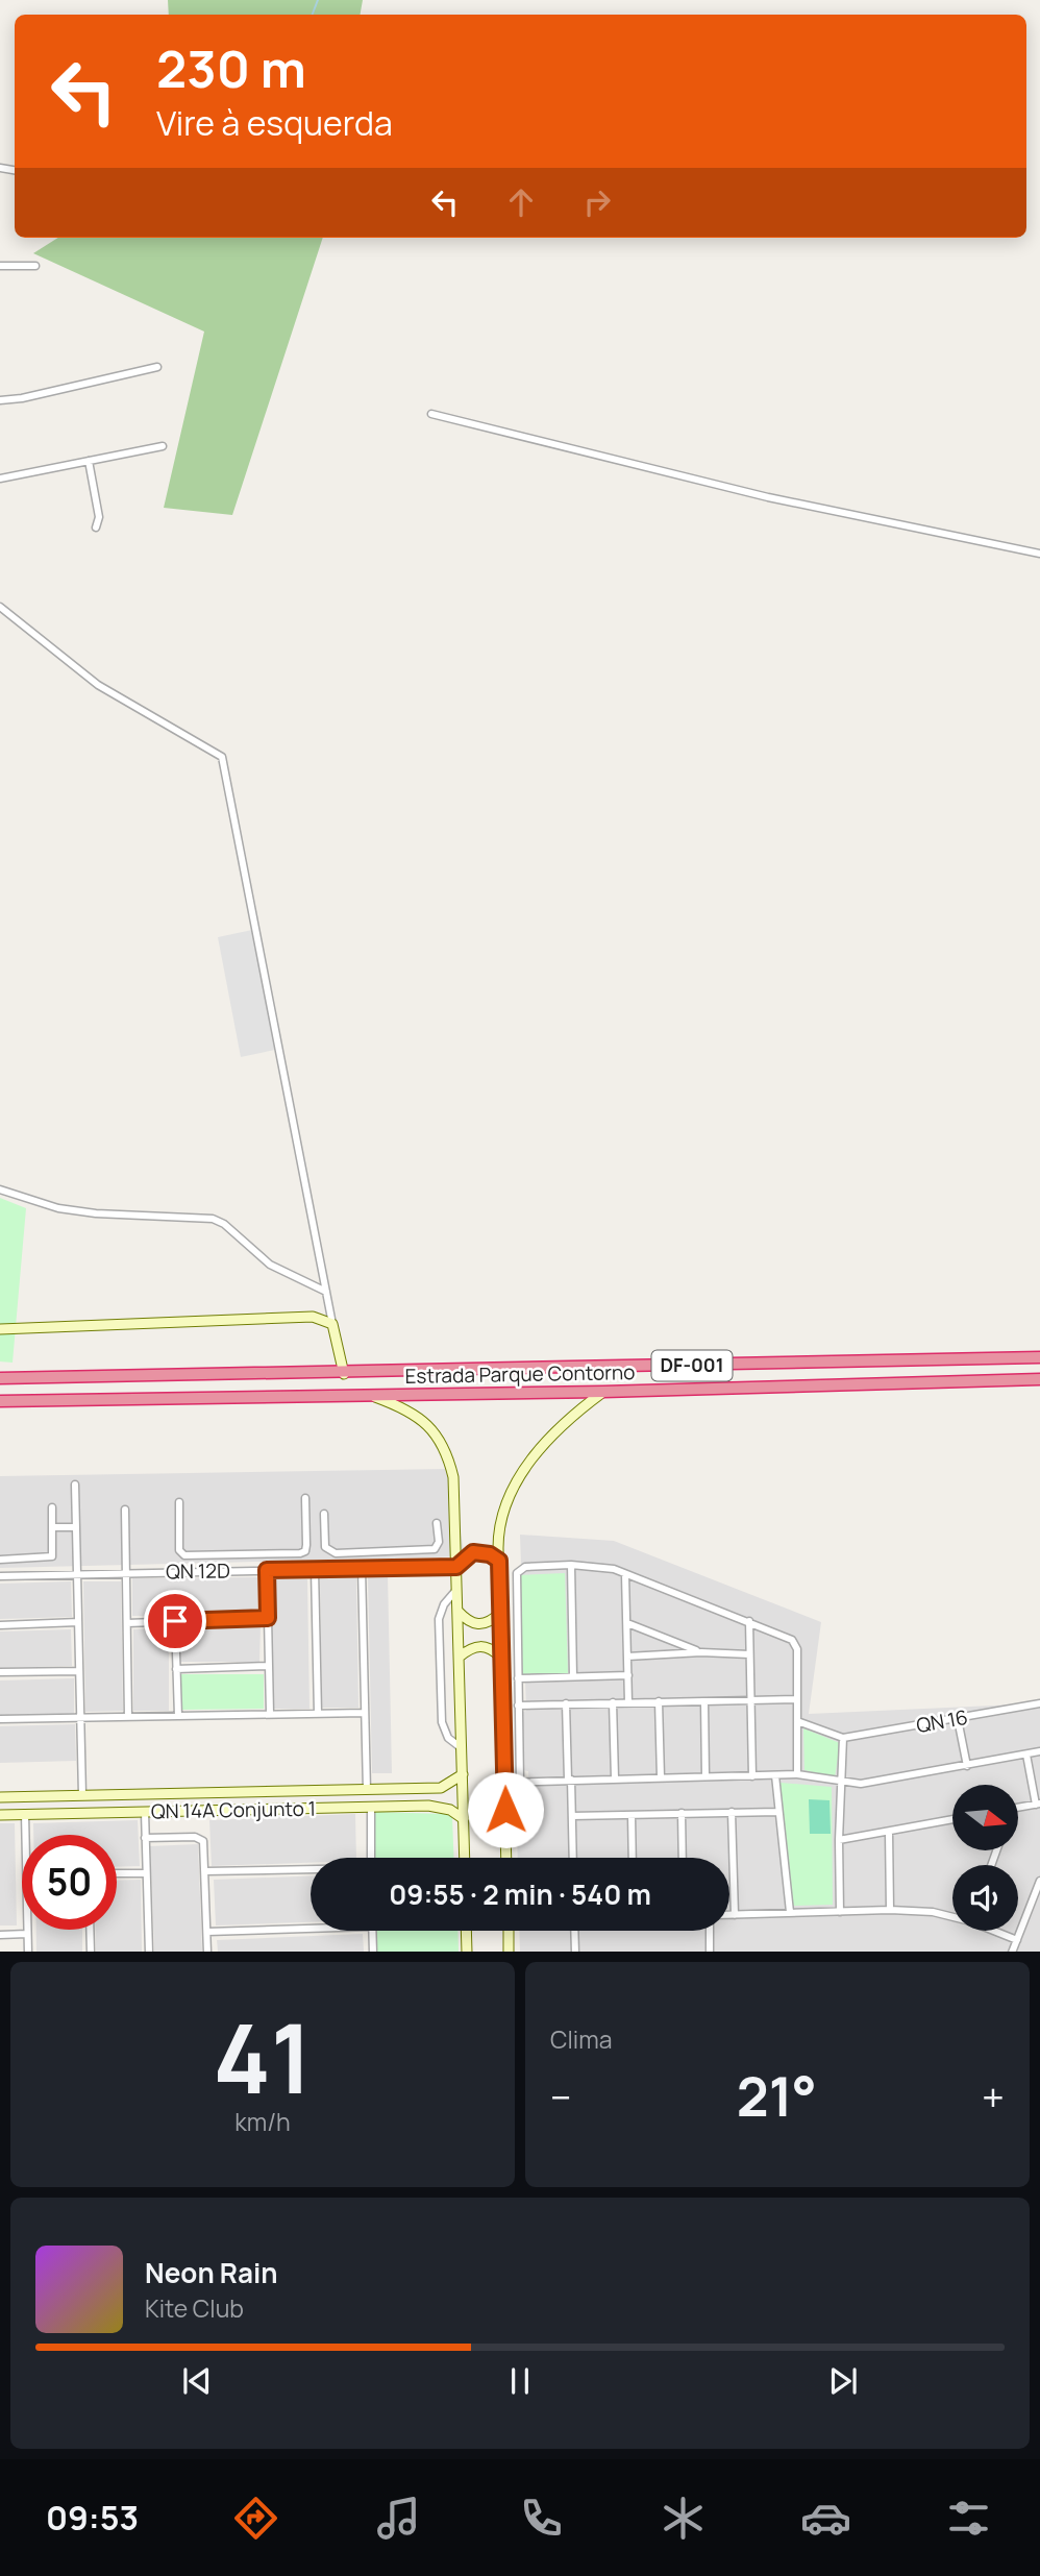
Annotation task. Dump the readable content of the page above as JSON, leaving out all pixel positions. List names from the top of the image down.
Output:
{
  "streets": {
    "highway": ["DF-001", "Estrada Parque Contorno"],
    "main road": ["QN 14A Conjunto 1"],
    "street": ["QN 12D", "QN 16"]
  },
  "north": "right",
  "page": {
    "turn": ["230 m", "Vire à esquerda"],
    "limit": "50",
    "trip": "09:55 · 2 min · 540 m",
    "tile": [
      ["41", "km/h"],
      "Clima"
    ],
    "heat": ["−", "21°", "+"],
    "song": ["Neon Rain", "Kite Club"],
    "tabs": "09:53"
  }
}
